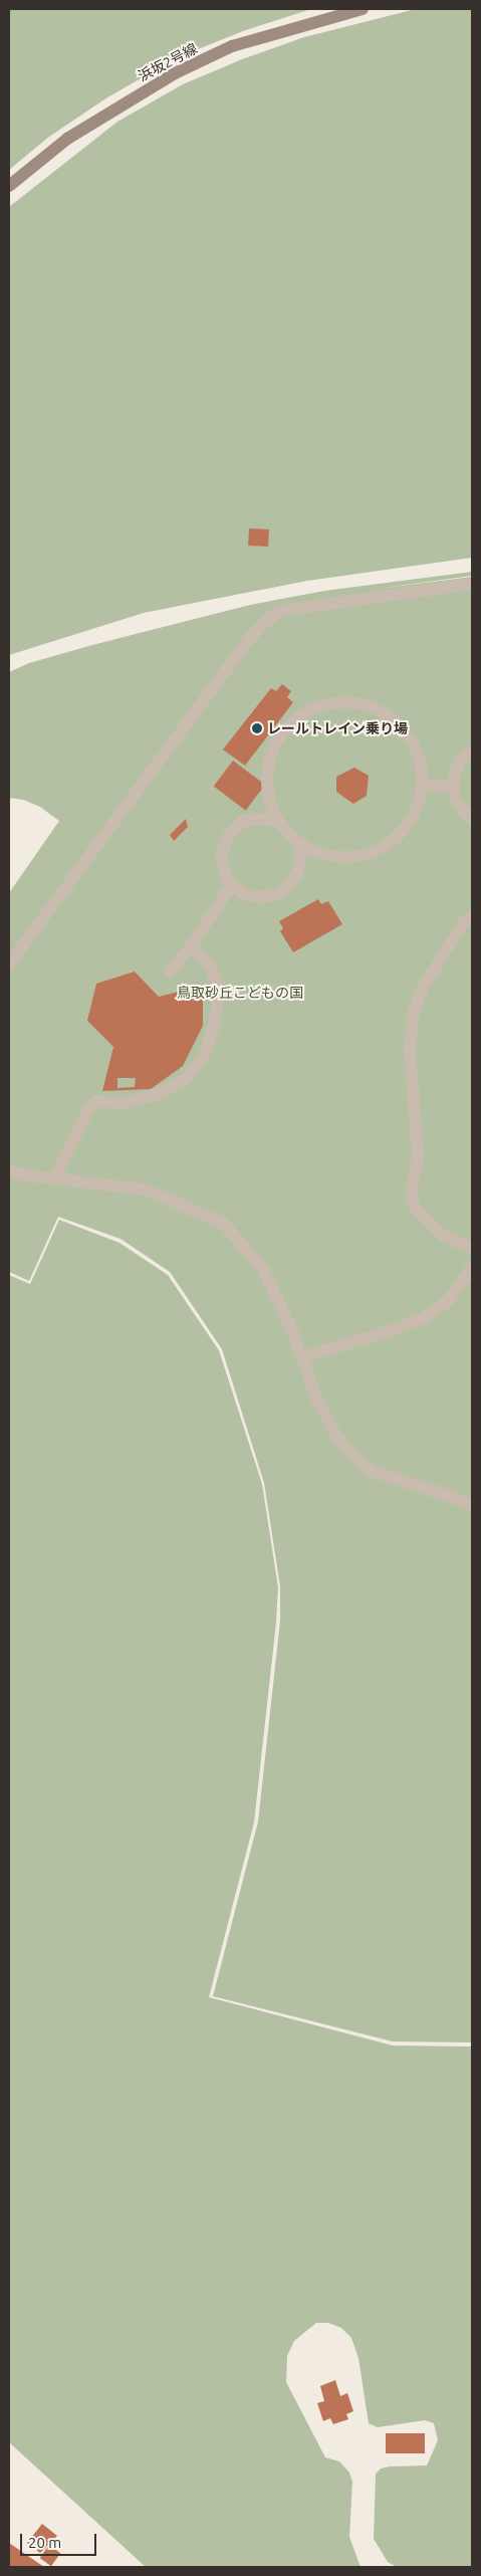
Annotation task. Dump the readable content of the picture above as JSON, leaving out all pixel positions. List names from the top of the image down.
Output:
{
  "streets": {
    "street": ["浜坂2号線"]
  },
  "parks": ["鳥取砂丘こどもの国"],
  "places": ["レールトレイン乗り場"],
  "scale_bar": "20 m"
}
